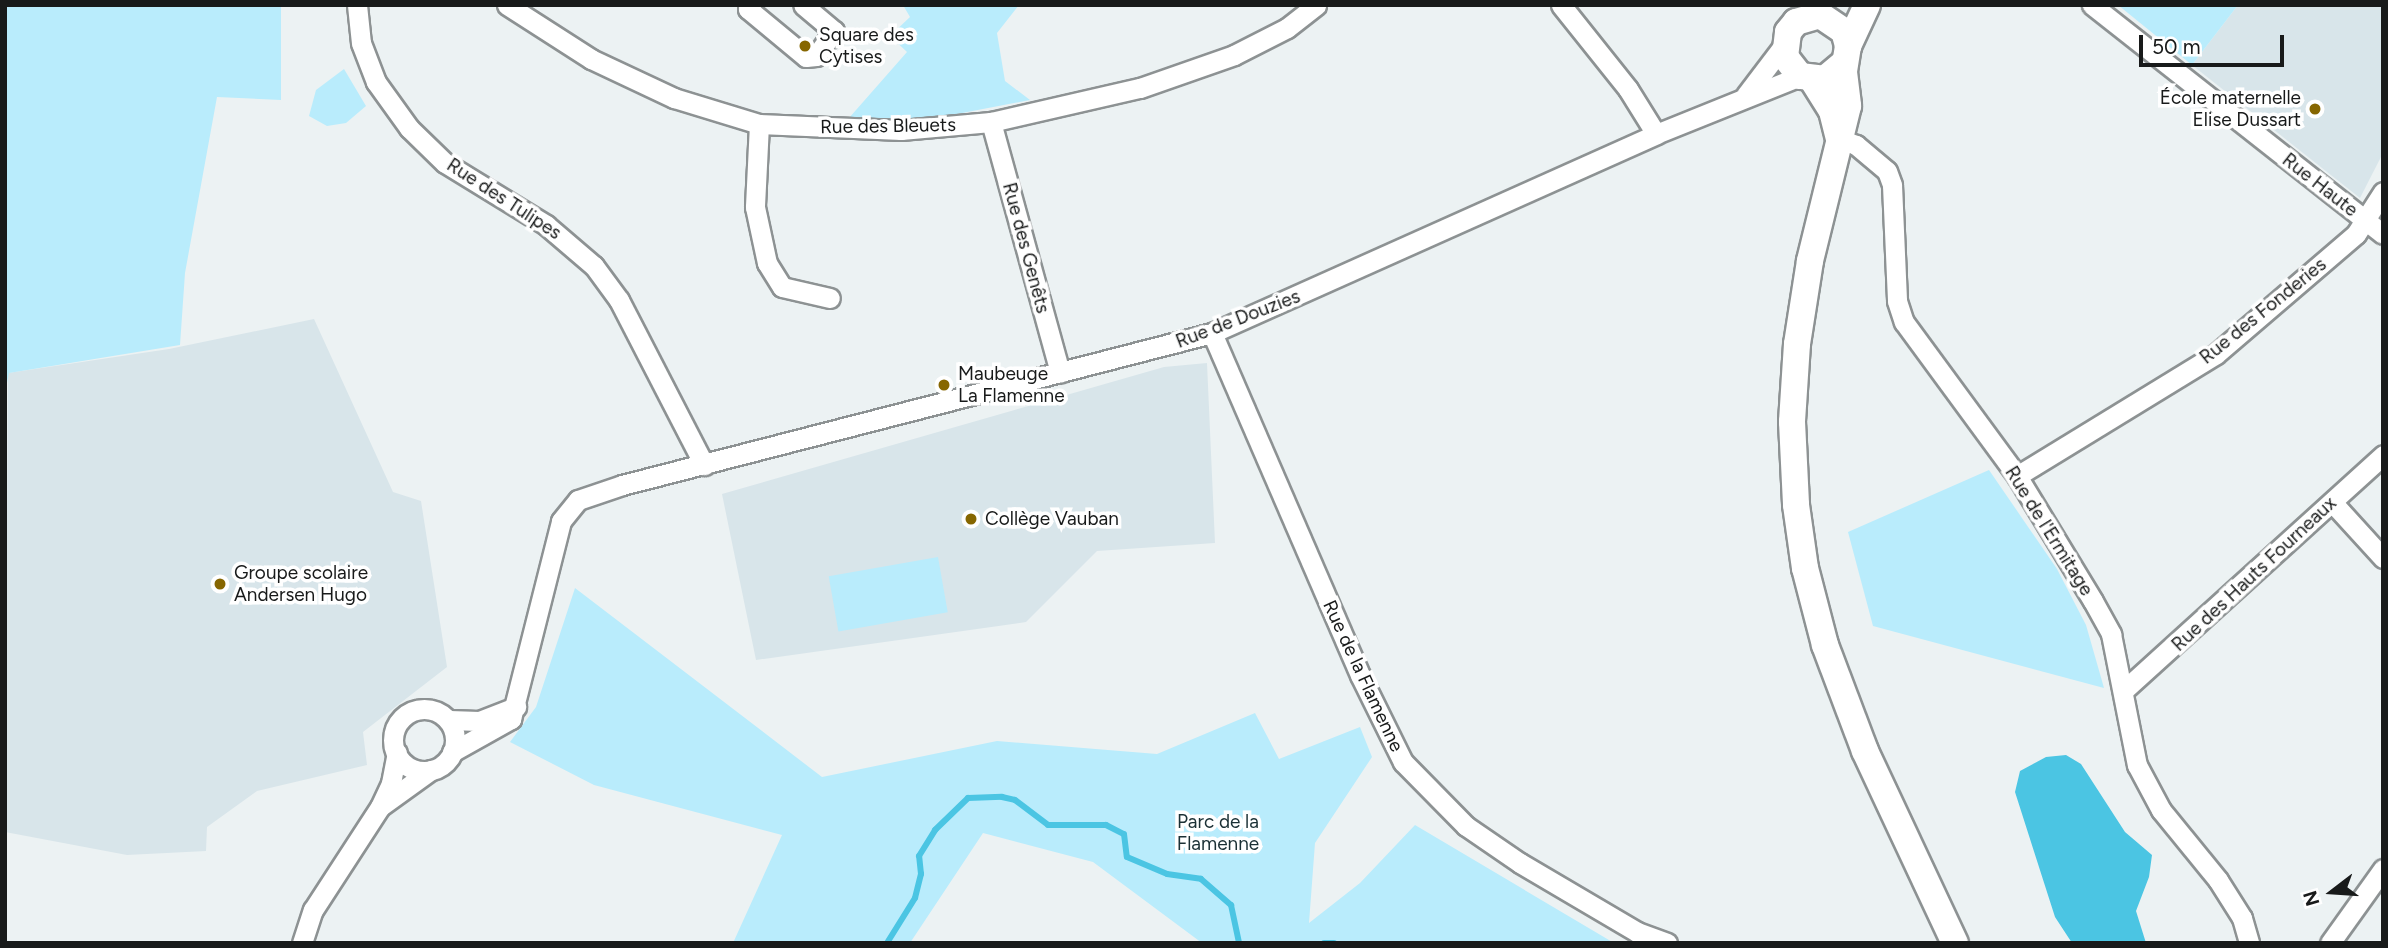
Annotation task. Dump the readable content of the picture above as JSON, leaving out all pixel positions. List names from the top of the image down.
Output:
{
  "streets": {
    "street": [
      "Rue des Bleuets",
      "Rue Haute",
      "Rue des Tulipes",
      "Rue des Genêts",
      "Rue des Fonderies",
      "Rue de Douzies",
      "Rue de l'Ermitage",
      "Rue des Hauts Fourneaux",
      "Rue de la Flamenne"
    ]
  },
  "crossings": [
    ["Rue des Bleuets", "Rue des Genêts"],
    ["Rue Haute", "Rue des Fonderies"],
    ["Rue des Tulipes", "Rue de Douzies"],
    ["Rue des Genêts", "Rue de Douzies"],
    ["Rue des Fonderies", "Rue de l'Ermitage"],
    ["Rue de Douzies", "Rue de la Flamenne"],
    ["Rue de l'Ermitage", "Rue des Hauts Fourneaux"]
  ],
  "parks": ["Parc de la Flamenne"],
  "places": [
    "Square des Cytises",
    "École maternelle Elise Dussart",
    "Maubeuge La Flamenne",
    "Collège Vauban",
    "Groupe scolaire Andersen Hugo"
  ],
  "scale_bar": "50 m",
  "north": "left"
}
